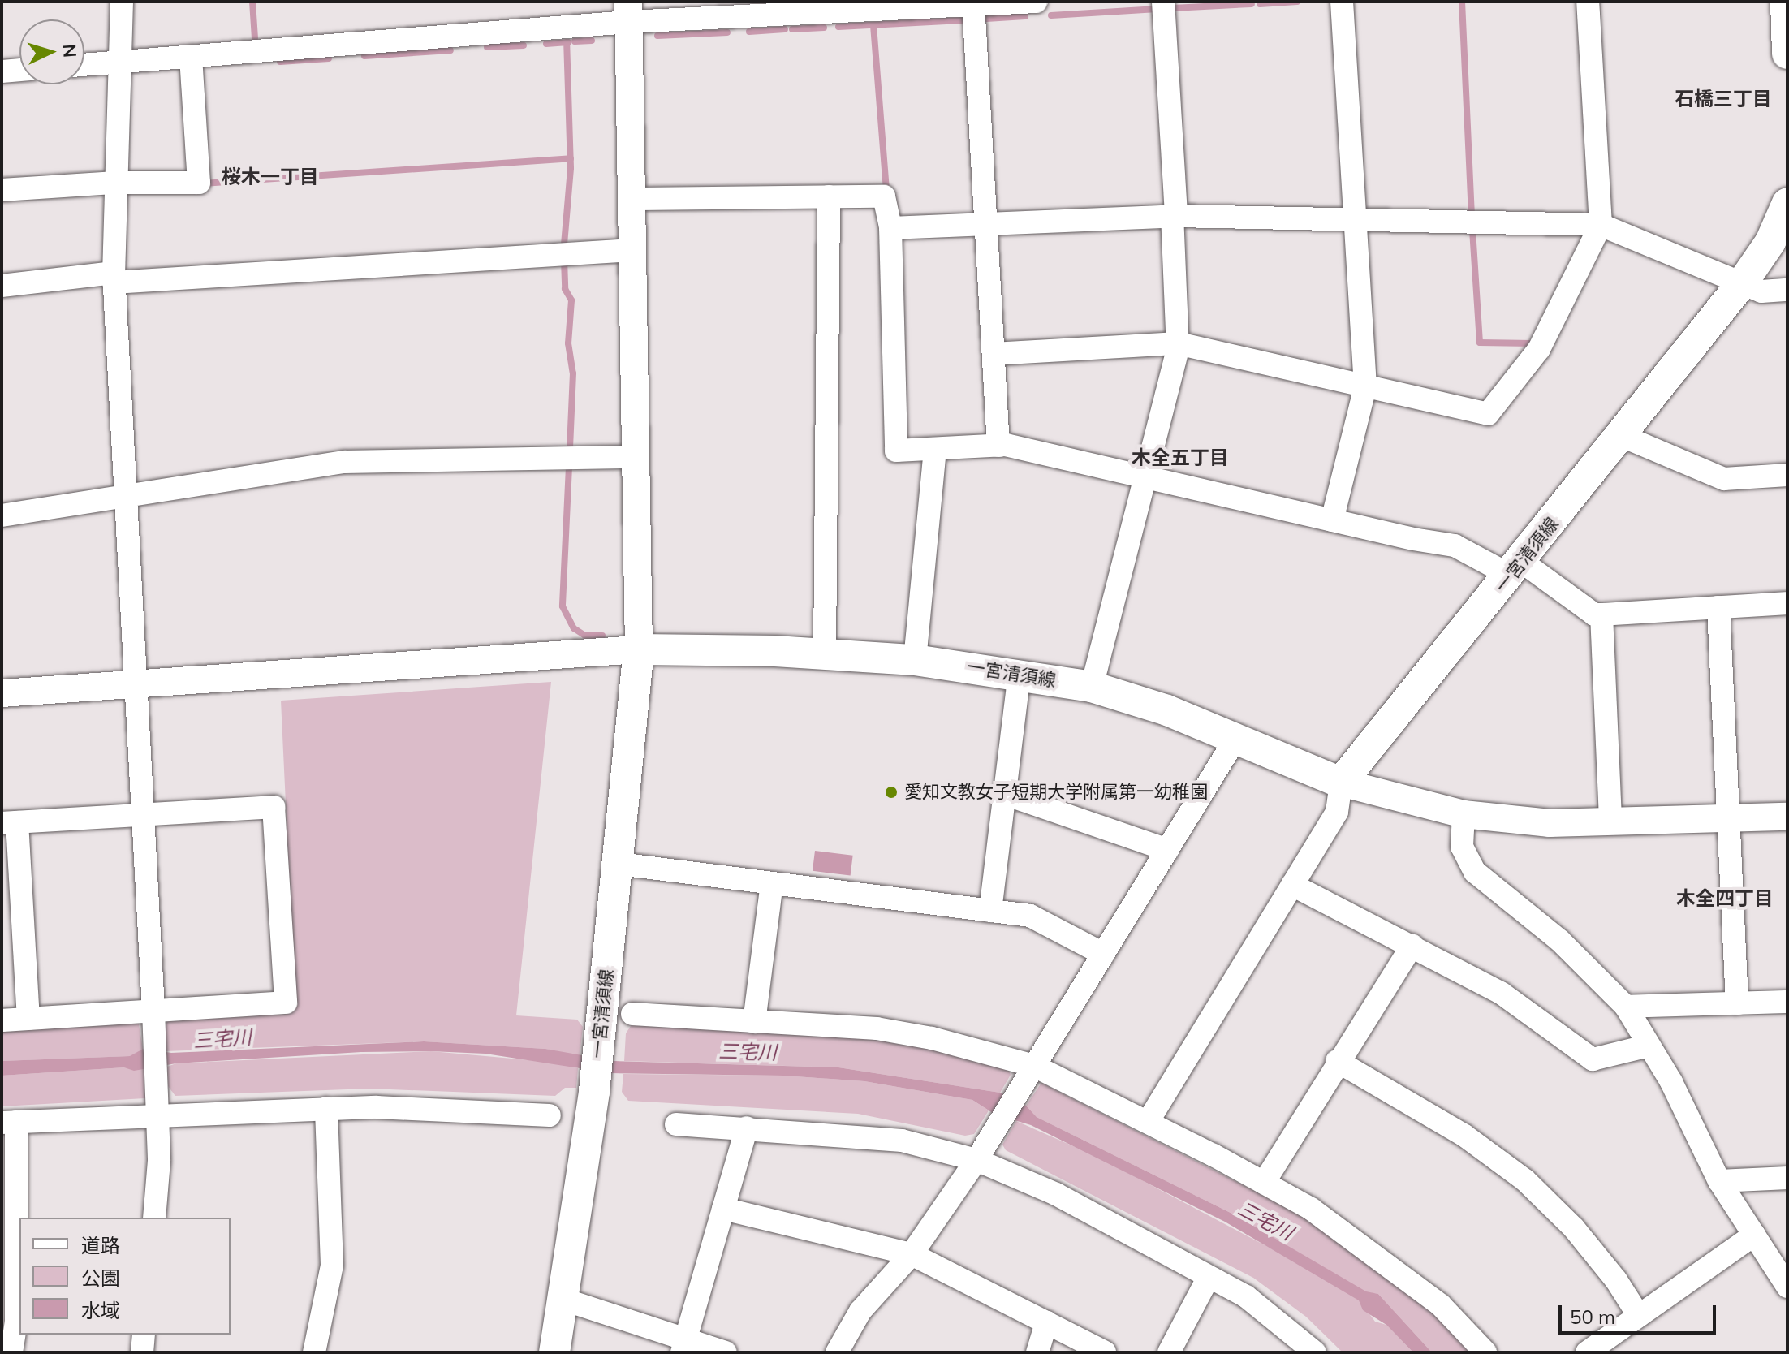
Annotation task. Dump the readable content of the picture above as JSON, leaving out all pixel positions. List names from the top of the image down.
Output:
{
  "streets": {
    "main road": ["一宮清須線"]
  },
  "districts": [
    "石橋三丁目",
    "桜木一丁目",
    "木全五丁目",
    "木全四丁目"
  ],
  "water": ["三宅川"],
  "places": ["愛知文教女子短期大学附属第一幼稚園"],
  "legend": ["道路", "公園", "水域"],
  "scale_bar": "50 m",
  "north": "right"
}
